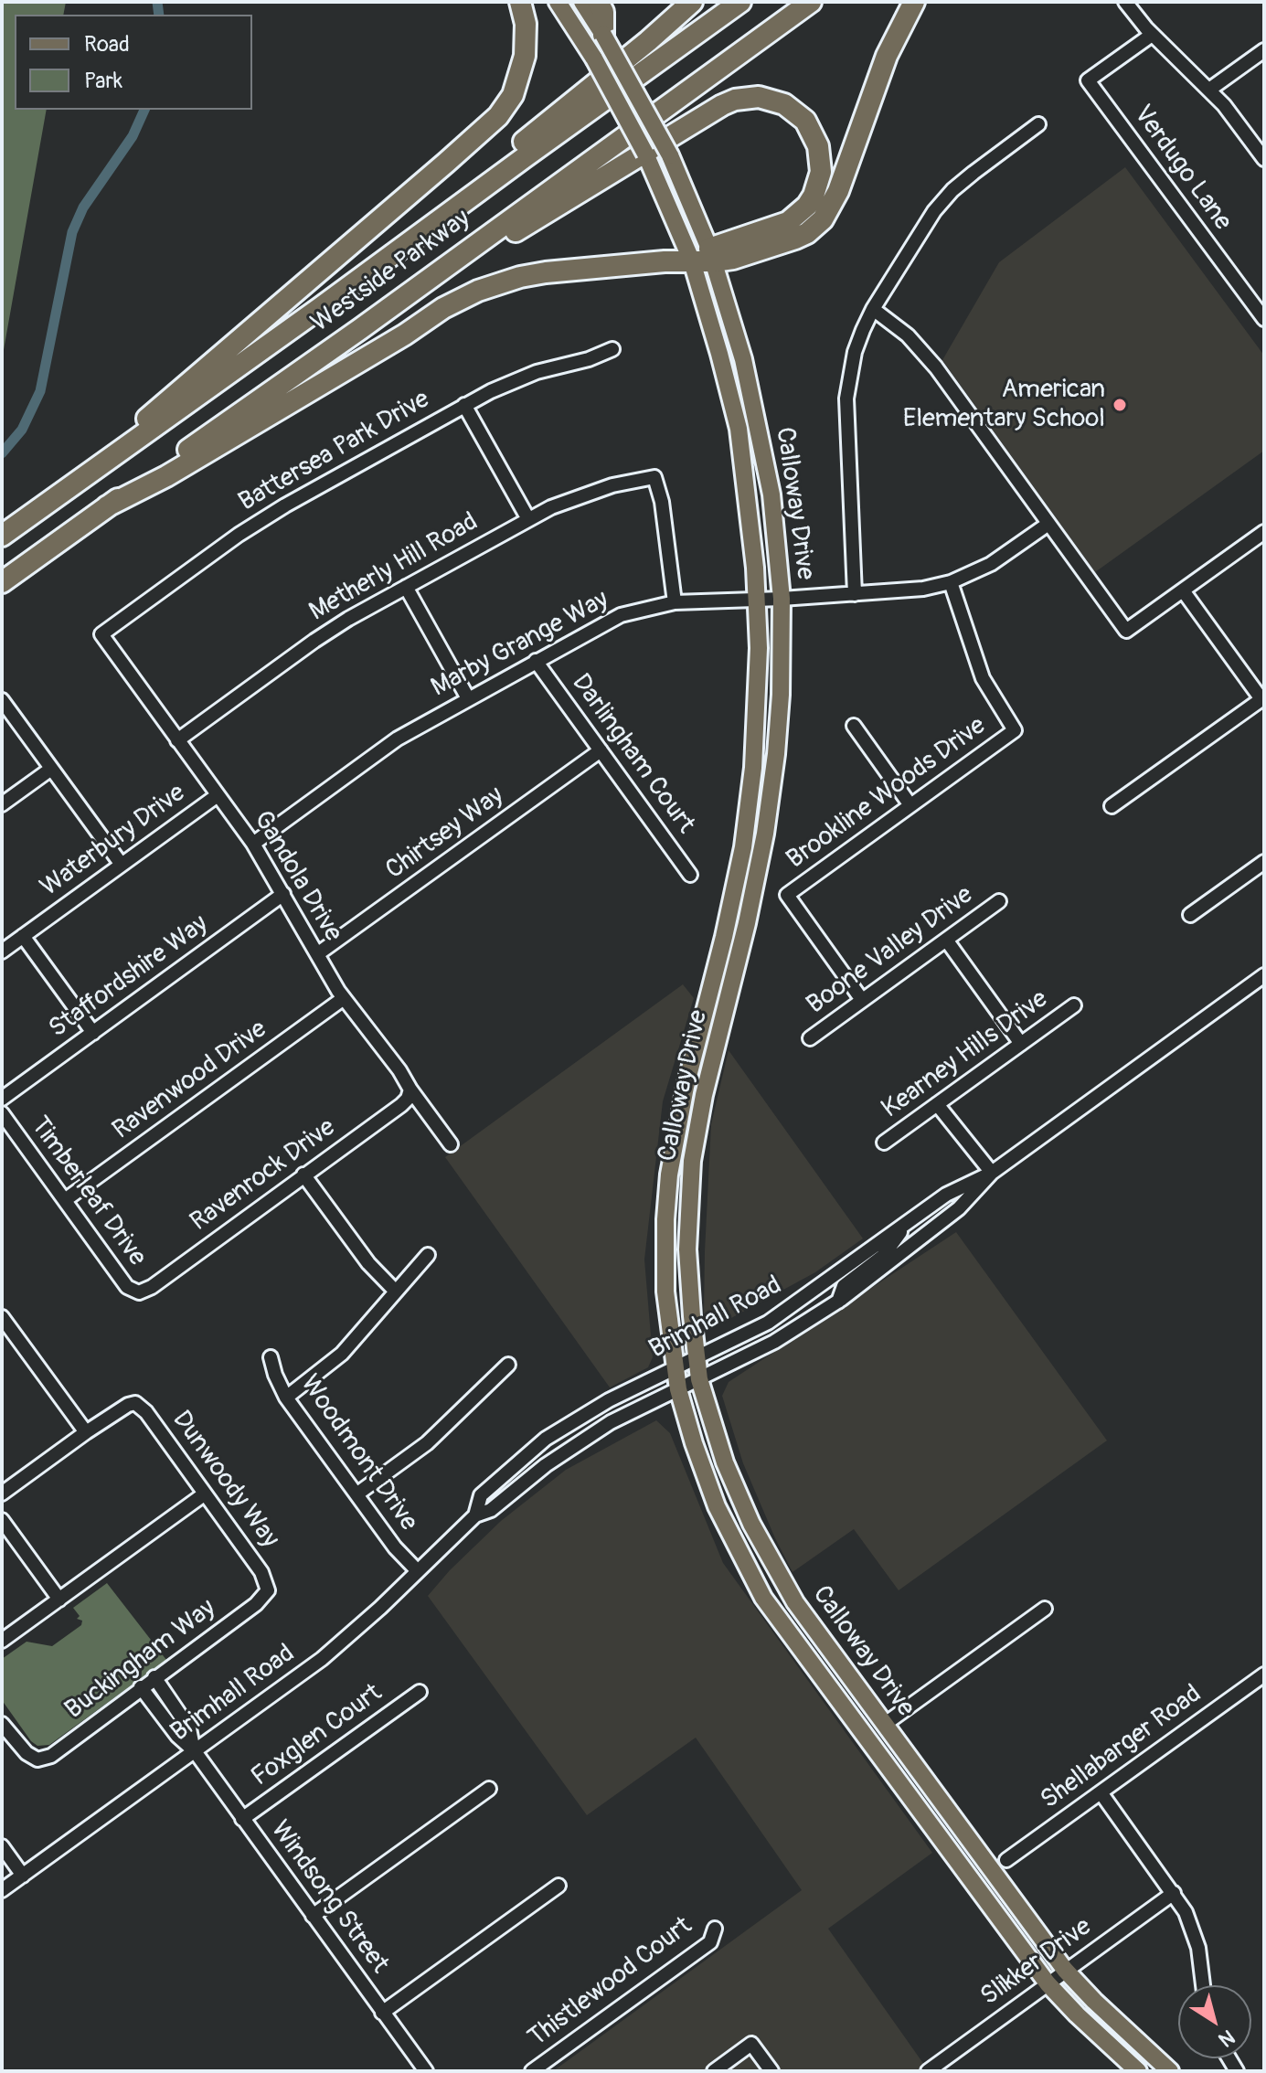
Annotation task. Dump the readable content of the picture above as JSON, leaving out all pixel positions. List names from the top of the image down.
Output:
{
  "streets": {
    "highway": ["Westside Parkway"],
    "main road": ["Calloway Drive"],
    "street": [
      "Verdugo Lane",
      "Battersea Park Drive",
      "Metherly Hill Road",
      "Marby Grange Way",
      "Darlingham Court",
      "Brookline Woods Drive",
      "Chirtsey Way",
      "Waterbury Drive",
      "Gandola Drive",
      "Boone Valley Drive",
      "Staffordshire Way",
      "Kearney Hills Drive",
      "Ravenwood Drive",
      "Ravenrock Drive",
      "Timberleaf Drive",
      "Brimhall Road",
      "Woodmont Drive",
      "Dunwoody Way",
      "Buckingham Way",
      "Foxglen Court",
      "Shellabarger Road",
      "Windsong Street",
      "Slikker Drive",
      "Thistlewood Court"
    ]
  },
  "crossings": [
    ["Battersea Park Drive", "Gandola Drive"],
    ["Calloway Drive", "Marby Grange Way"],
    ["Calloway Drive", "Brimhall Road"],
    ["Calloway Drive", "Slikker Drive"],
    ["Metherly Hill Road", "Marby Grange Way"],
    ["Metherly Hill Road", "Gandola Drive"],
    ["Marby Grange Way", "Darlingham Court"],
    ["Marby Grange Way", "Brookline Woods Drive"],
    ["Marby Grange Way", "Gandola Drive"],
    ["Darlingham Court", "Chirtsey Way"],
    ["Brookline Woods Drive", "Boone Valley Drive"],
    ["Chirtsey Way", "Gandola Drive"],
    ["Waterbury Drive", "Gandola Drive"],
    ["Gandola Drive", "Staffordshire Way"],
    ["Gandola Drive", "Ravenwood Drive"],
    ["Gandola Drive", "Ravenrock Drive"],
    ["Ravenwood Drive", "Timberleaf Drive"],
    ["Ravenrock Drive", "Timberleaf Drive"],
    ["Brimhall Road", "Woodmont Drive"],
    ["Brimhall Road", "Windsong Street"],
    ["Dunwoody Way", "Buckingham Way"],
    ["Buckingham Way", "Windsong Street"],
    ["Foxglen Court", "Windsong Street"]
  ],
  "places": ["American Elementary School"],
  "legend": ["Road", "Park"],
  "north": "bottom right"
}
